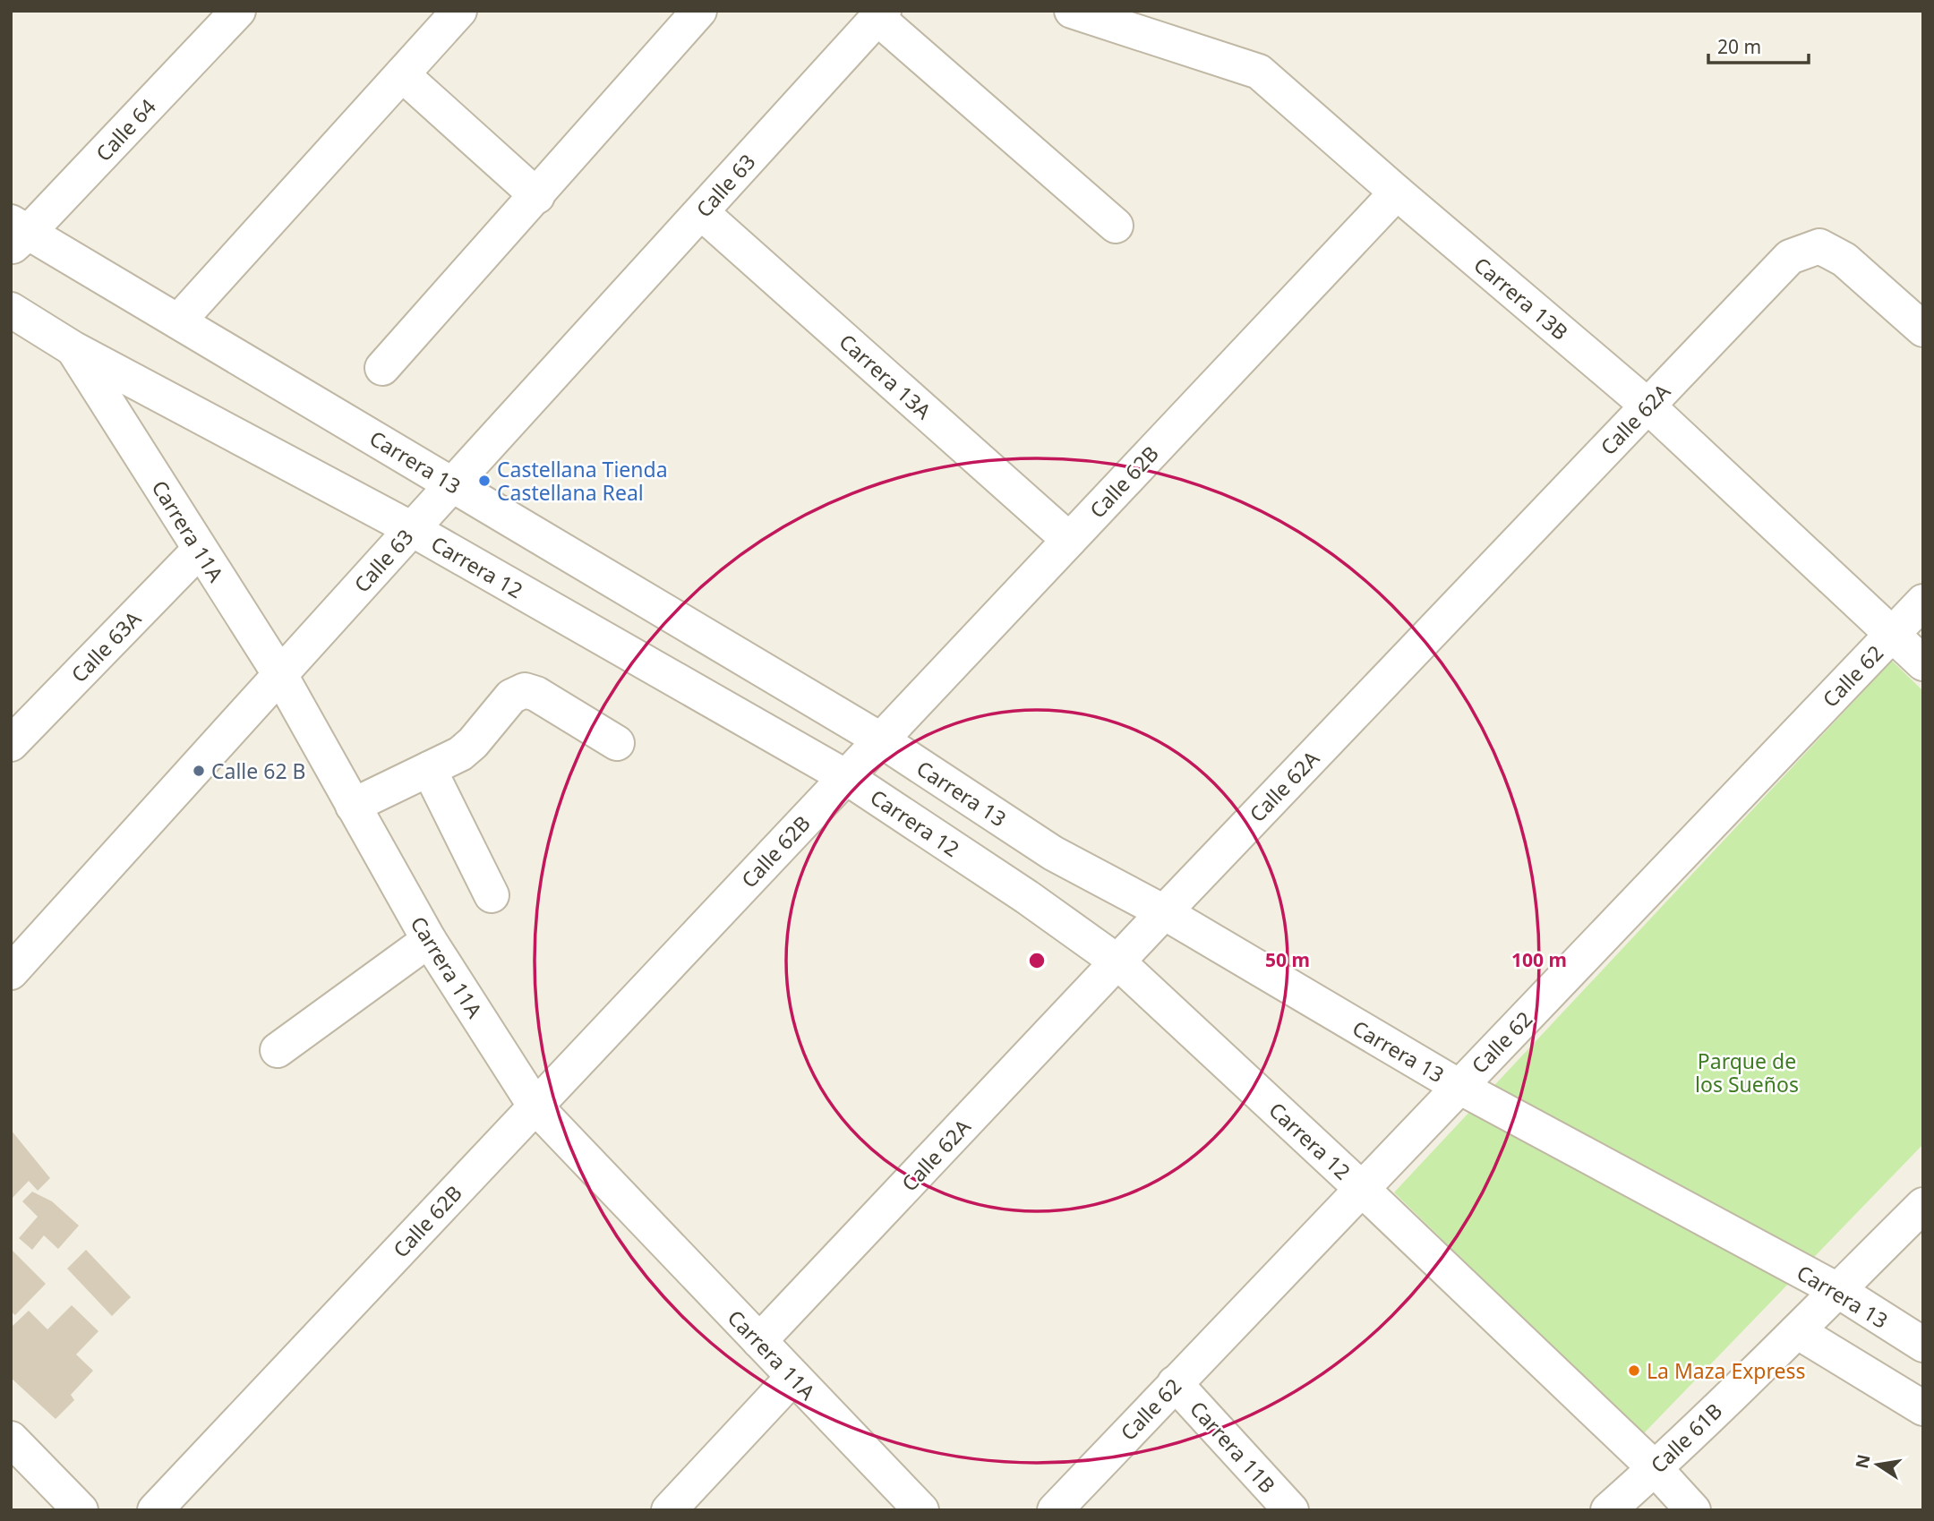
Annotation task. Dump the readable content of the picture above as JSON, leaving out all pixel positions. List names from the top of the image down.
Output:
{
  "streets": {
    "street": [
      "Calle 64",
      "Calle 63",
      "Carrera 13B",
      "Carrera 13A",
      "Calle 62A",
      "Carrera 13",
      "Calle 62B",
      "Carrera 11A",
      "Carrera 12",
      "Calle 63A",
      "Calle 62",
      "Calle 61B",
      "Carrera 11B"
    ]
  },
  "crossings": [
    ["Calle 64", "Carrera 13"],
    ["Calle 63", "Carrera 13A"],
    ["Calle 63", "Carrera 13"],
    ["Calle 63", "Carrera 11A"],
    ["Calle 63", "Carrera 12"],
    ["Carrera 13B", "Calle 62A"],
    ["Carrera 13B", "Calle 62B"],
    ["Carrera 13B", "Calle 62"],
    ["Carrera 13A", "Calle 62B"],
    ["Calle 62A", "Carrera 13"],
    ["Calle 62A", "Carrera 11A"],
    ["Calle 62A", "Carrera 12"],
    ["Carrera 13", "Calle 62B"],
    ["Carrera 13", "Calle 62"],
    ["Carrera 13", "Calle 61B"],
    ["Calle 62B", "Carrera 11A"],
    ["Calle 62B", "Carrera 12"],
    ["Carrera 11A", "Carrera 12"],
    ["Carrera 11A", "Calle 63A"],
    ["Carrera 12", "Calle 62"],
    ["Carrera 12", "Calle 61B"],
    ["Calle 62", "Carrera 11B"]
  ],
  "parks": ["Parque de los Sueños"],
  "places": ["Castellana Tienda Castellana Real", "Calle 62 B", "La Maza Express"],
  "scale_bar": "20 m",
  "north": "left",
  "rings": ["50 m", "100 m"]
}
